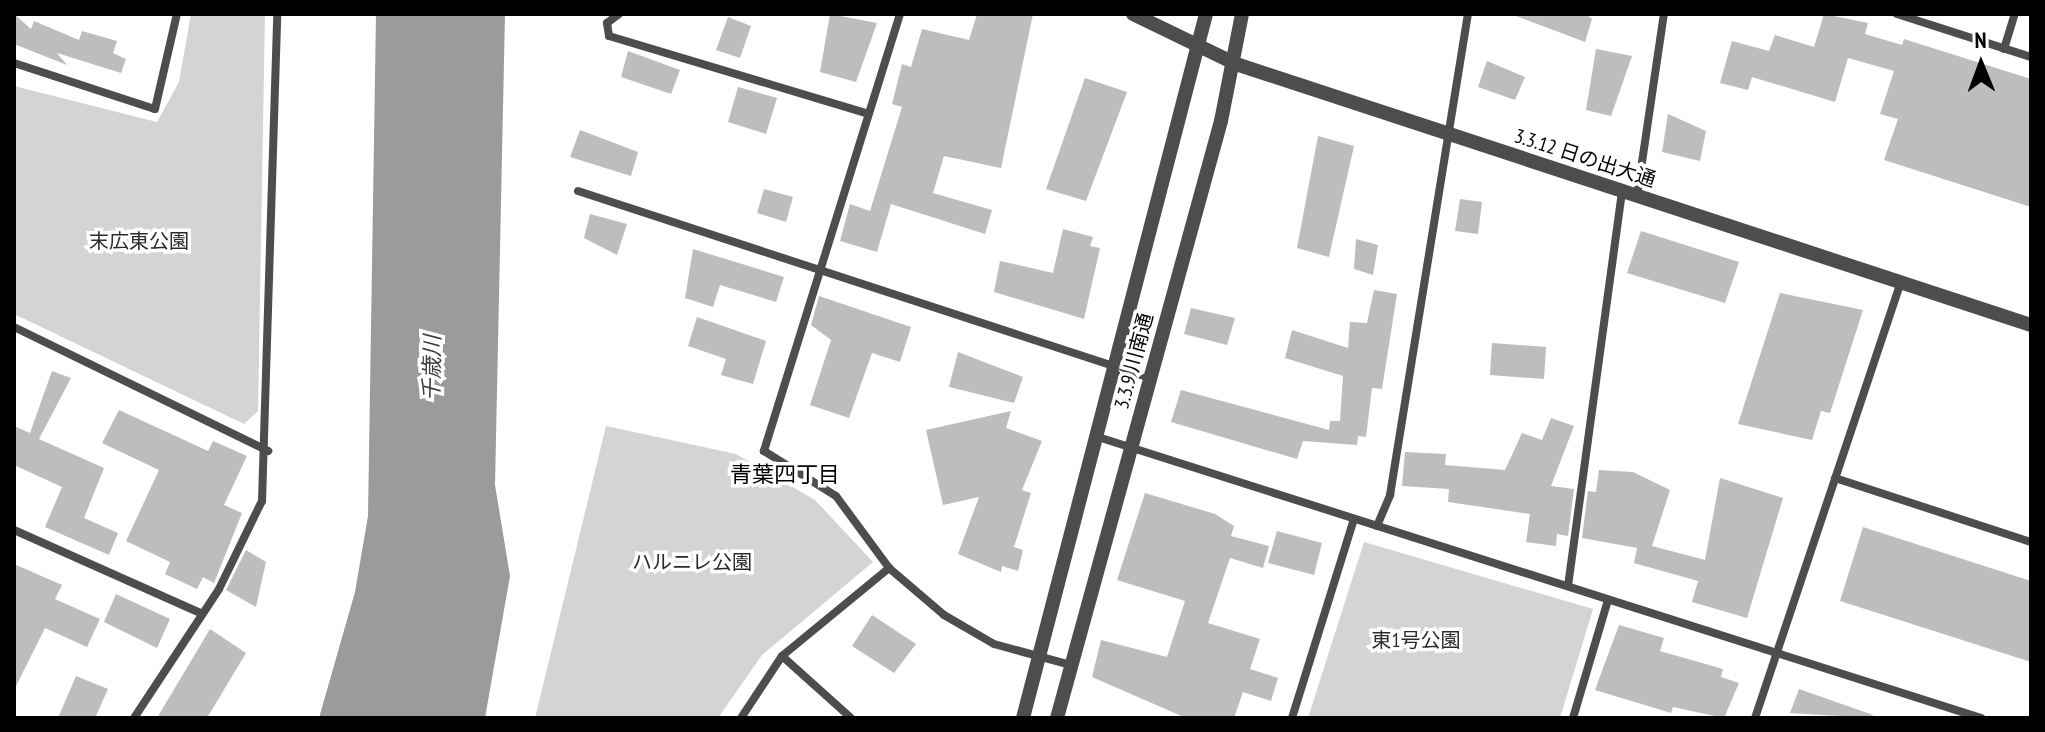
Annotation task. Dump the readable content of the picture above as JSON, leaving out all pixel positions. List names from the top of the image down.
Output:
{
  "streets": {
    "street": ["3.3.12 日の出大通", "3.3.9 川南通"]
  },
  "crossings": [
    ["3.3.12 日の出大通", "3.3.9 川南通"]
  ],
  "districts": ["青葉四丁目"],
  "water": ["千歳川"],
  "parks": ["末広東公園", "ハルニレ公園", "東1号公園"],
  "north": "top"
}
